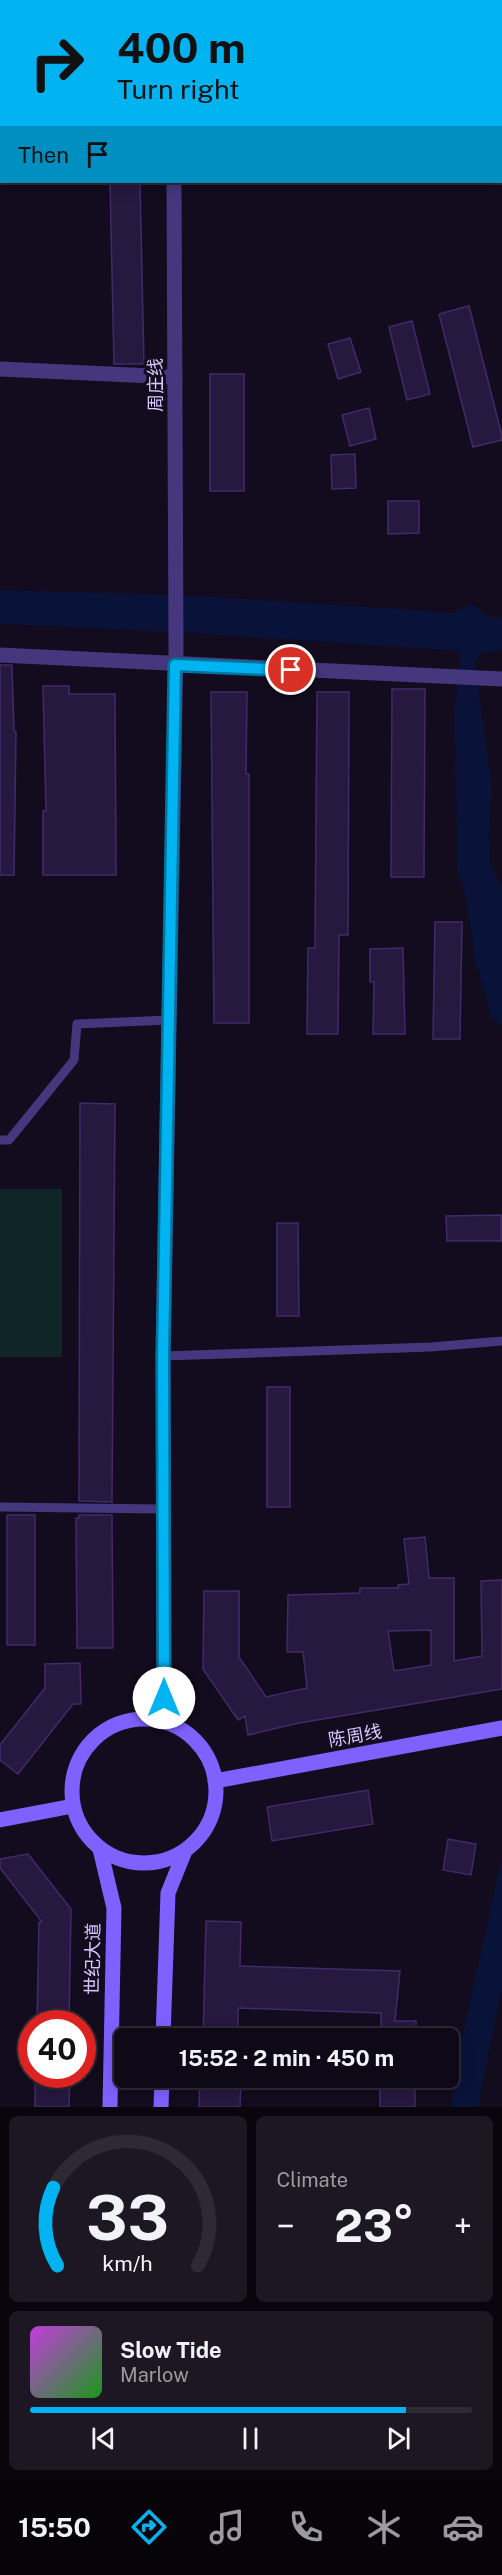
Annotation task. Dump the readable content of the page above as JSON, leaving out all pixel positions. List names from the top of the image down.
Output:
{
  "streets": {
    "main road": ["陈周线", "世纪大道"],
    "street": ["周庄线"]
  },
  "crossings": [
    ["周庄线", "陈周线"],
    ["周庄线", "世纪大道"],
    ["陈周线", "世纪大道"]
  ],
  "page": {
    "turn": ["400 m", "Turn right"],
    "then": "Then",
    "limit": "40",
    "trip": "15:52 · 2 min · 450 m",
    "tile": "Climate",
    "heat": ["−", "23°", "+"],
    "song": ["Slow Tide", "Marlow"],
    "tabs": "15:50",
    "gauge": ["33", "km/h"]
  }
}
